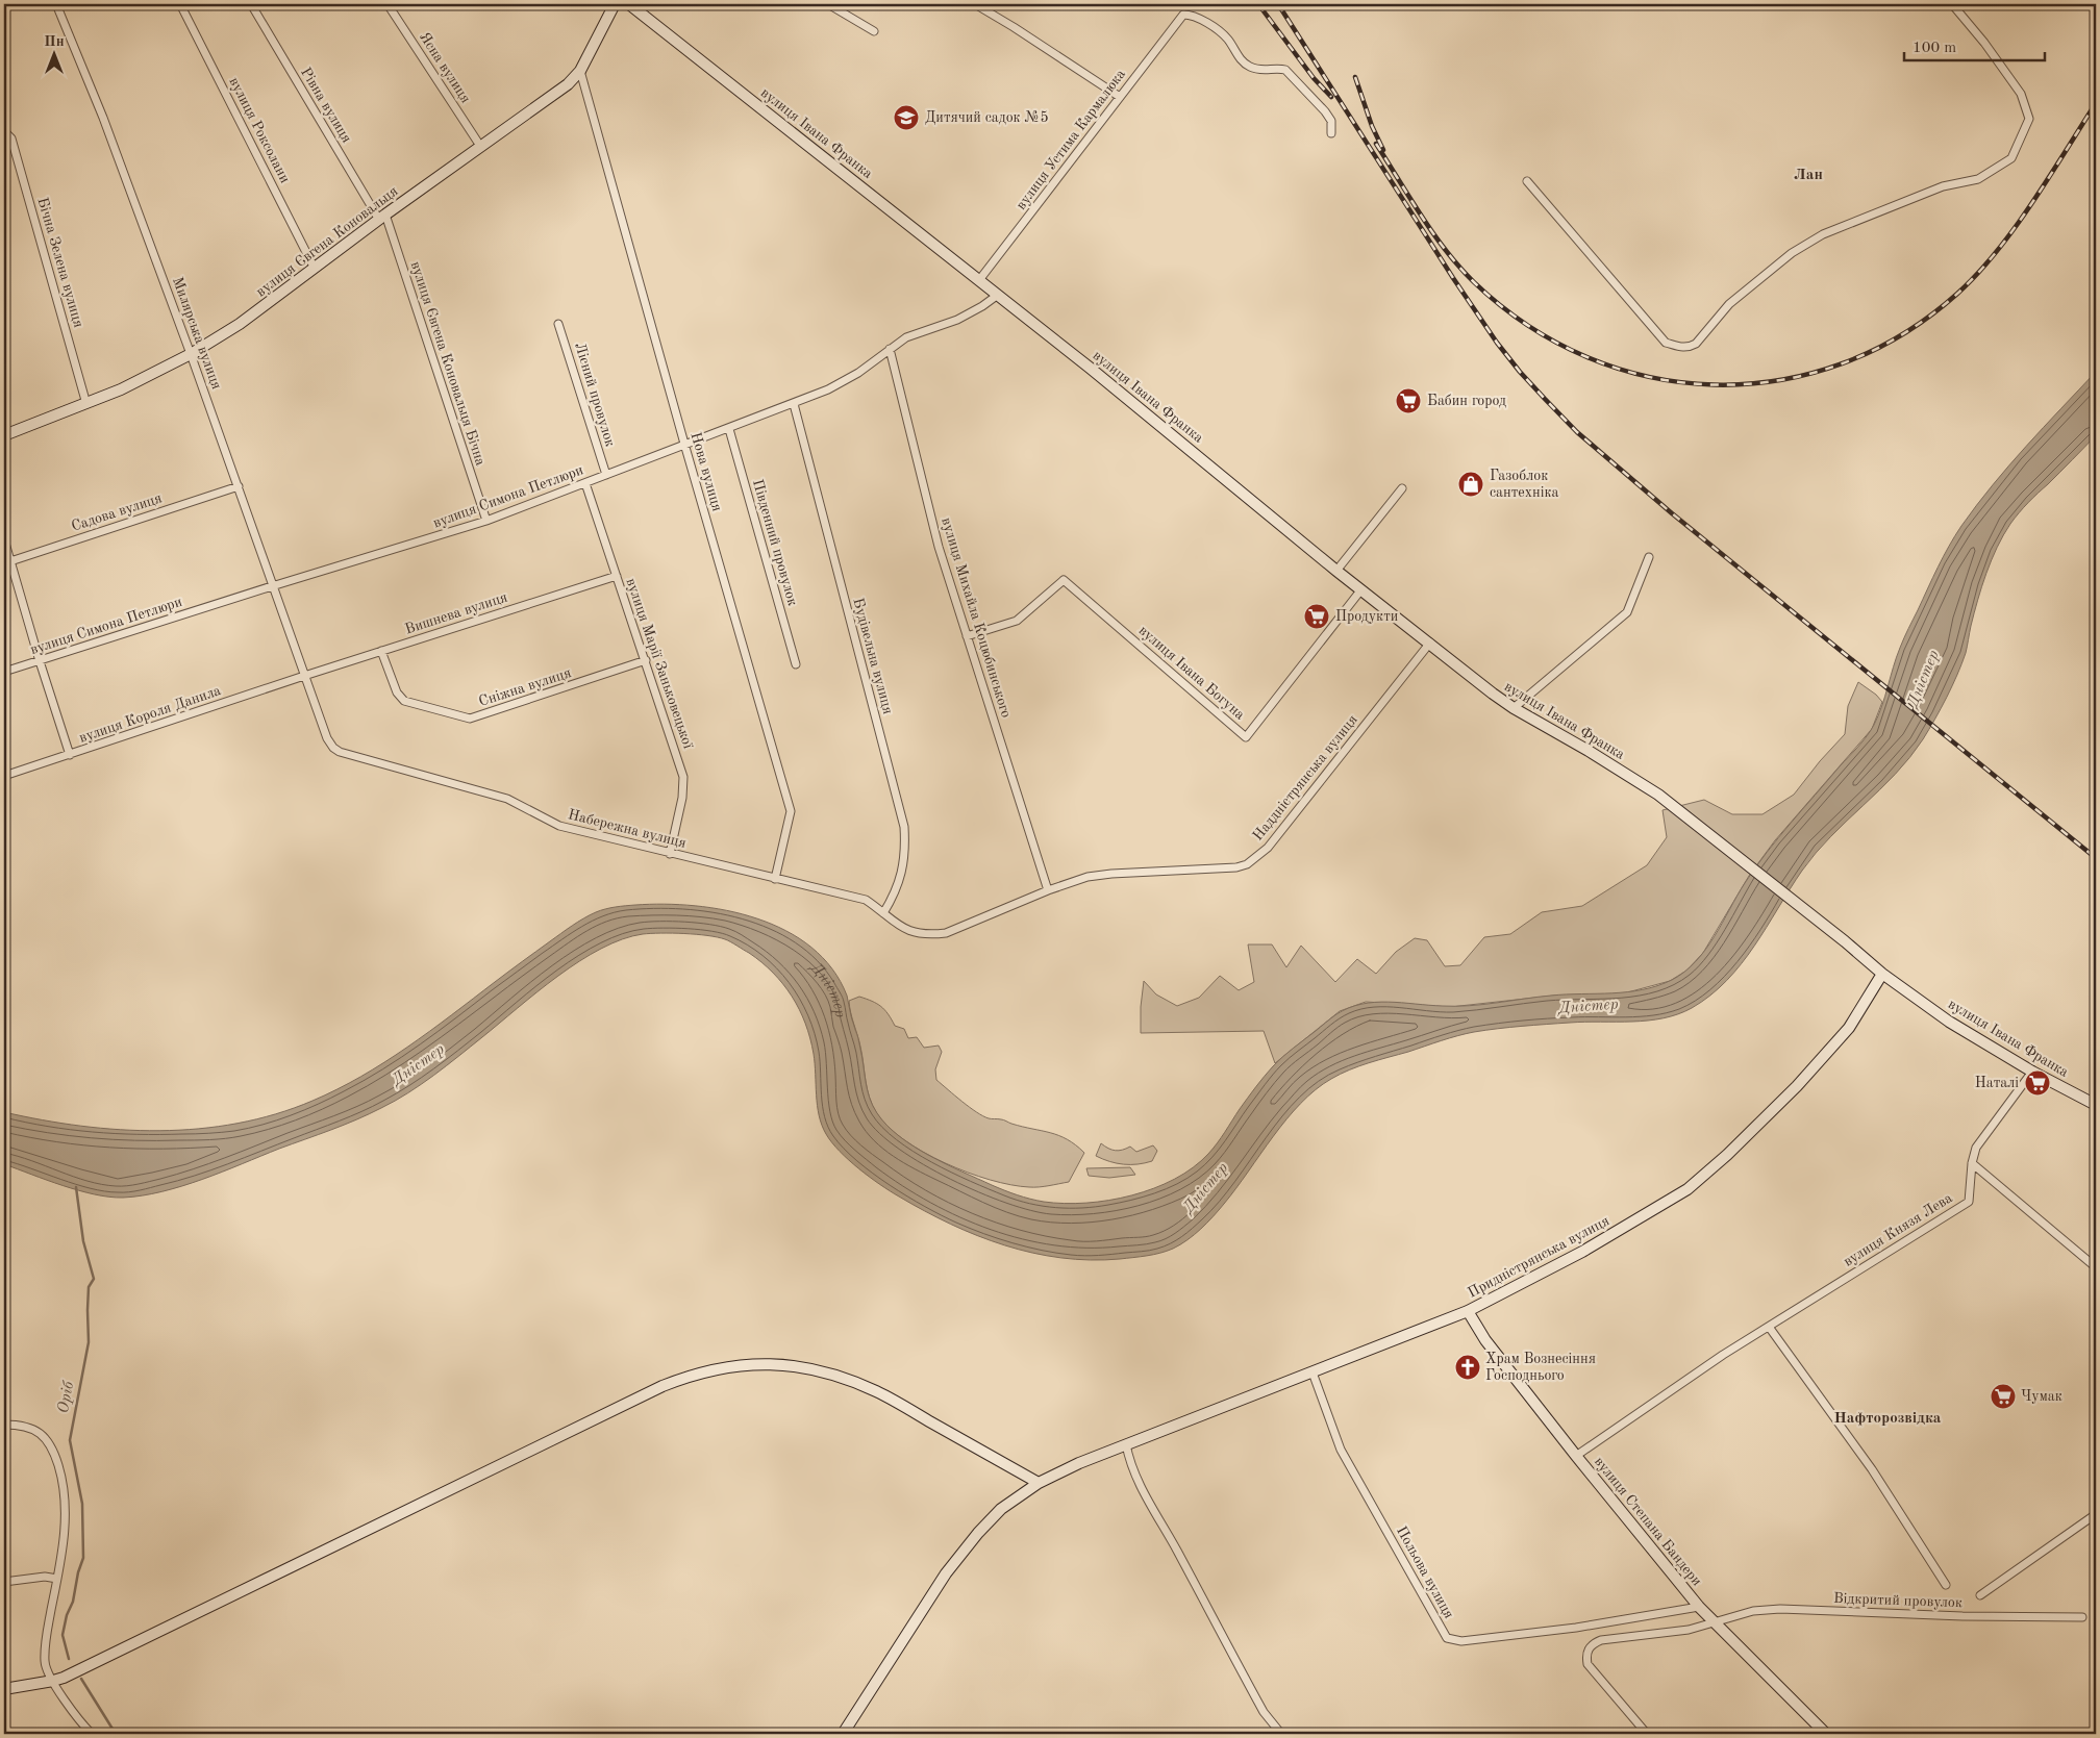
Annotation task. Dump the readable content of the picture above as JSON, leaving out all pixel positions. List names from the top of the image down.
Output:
{
  "streets": {
    "main road": [
      "вулиця Івана Франка",
      "вулиця Євгена Коновальця",
      "Придністрянська вулиця",
      "вулиця Степана Бандери"
    ],
    "street": [
      "Ясна вулиця",
      "Рівна вулиця",
      "вулиця Роксолани",
      "вулиця Устима Кармалюка",
      "Бічна Зелена вулиця",
      "Милярська вулиця",
      "вулиця Євгена Коновальця Бічна",
      "Лісний провулок",
      "Нова вулиця",
      "вулиця Симона Петлюри",
      "Садова вулиця",
      "Південний провулок",
      "Вишнева вулиця",
      "вулиця Михайла Коцюбинського",
      "Будівельна вулиця",
      "вулиця Марії Заньковецької",
      "вулиця Івана Богуна",
      "Сніжна вулиця",
      "вулиця Короля Данила",
      "Наддністрянська вулиця",
      "Набережна вулиця",
      "вулиця Князя Лева",
      "Польова вулиця",
      "Відкритий провулок"
    ]
  },
  "crossings": [
    ["Ясна вулиця", "вулиця Євгена Коновальця"],
    ["Рівна вулиця", "вулиця Євгена Коновальця"],
    ["Рівна вулиця", "вулиця Євгена Коновальця Бічна"],
    ["вулиця Роксолани", "вулиця Євгена Коновальця"],
    ["вулиця Івана Франка", "вулиця Устима Кармалюка"],
    ["вулиця Івана Франка", "вулиця Симона Петлюри"],
    ["вулиця Івана Франка", "вулиця Івана Богуна"],
    ["вулиця Івана Франка", "Наддністрянська вулиця"],
    ["вулиця Івана Франка", "вулиця Князя Лева"],
    ["вулиця Івана Франка", "Придністрянська вулиця"],
    ["вулиця Євгена Коновальця", "Бічна Зелена вулиця"],
    ["вулиця Євгена Коновальця", "Милярська вулиця"],
    ["вулиця Євгена Коновальця", "вулиця Євгена Коновальця Бічна"],
    ["вулиця Євгена Коновальця", "Нова вулиця"],
    ["Милярська вулиця", "вулиця Симона Петлюри"],
    ["Милярська вулиця", "Садова вулиця"],
    ["Милярська вулиця", "Вишнева вулиця"],
    ["Милярська вулиця", "вулиця Короля Данила"],
    ["Милярська вулиця", "Набережна вулиця"],
    ["вулиця Євгена Коновальця Бічна", "вулиця Симона Петлюри"],
    ["Лісний провулок", "вулиця Симона Петлюри"],
    ["Нова вулиця", "вулиця Симона Петлюри"],
    ["Нова вулиця", "Набережна вулиця"],
    ["вулиця Симона Петлюри", "Південний провулок"],
    ["вулиця Симона Петлюри", "вулиця Михайла Коцюбинського"],
    ["вулиця Симона Петлюри", "Будівельна вулиця"],
    ["вулиця Симона Петлюри", "вулиця Марії Заньковецької"],
    ["Вишнева вулиця", "вулиця Марії Заньковецької"],
    ["Вишнева вулиця", "Сніжна вулиця"],
    ["Вишнева вулиця", "вулиця Короля Данила"],
    ["Вишнева вулиця", "Набережна вулиця"],
    ["вулиця Михайла Коцюбинського", "вулиця Івана Богуна"],
    ["вулиця Михайла Коцюбинського", "Наддністрянська вулиця"],
    ["Будівельна вулиця", "Набережна вулиця"],
    ["вулиця Марії Заньковецької", "Сніжна вулиця"],
    ["вулиця Марії Заньковецької", "Набережна вулиця"],
    ["вулиця Короля Данила", "Набережна вулиця"],
    ["Наддністрянська вулиця", "Набережна вулиця"],
    ["вулиця Князя Лева", "вулиця Степана Бандери"],
    ["Придністрянська вулиця", "вулиця Степана Бандери"],
    ["Придністрянська вулиця", "Польова вулиця"],
    ["вулиця Степана Бандери", "Польова вулиця"],
    ["вулиця Степана Бандери", "Відкритий провулок"]
  ],
  "districts": ["Лан", "Нафторозвідка"],
  "water": ["Дністер", "Оріб"],
  "places": {
    "school or university": ["Дитячий садок №5"],
    "supermarket": [
      "Бабин город",
      "Продукти",
      "Наталi",
      "Чумак"
    ],
    "shop": ["Газоблок сантехніка"],
    "church": ["Храм Вознесіння Господнього"]
  },
  "scale_bar": "100 m",
  "north": "top"
}
